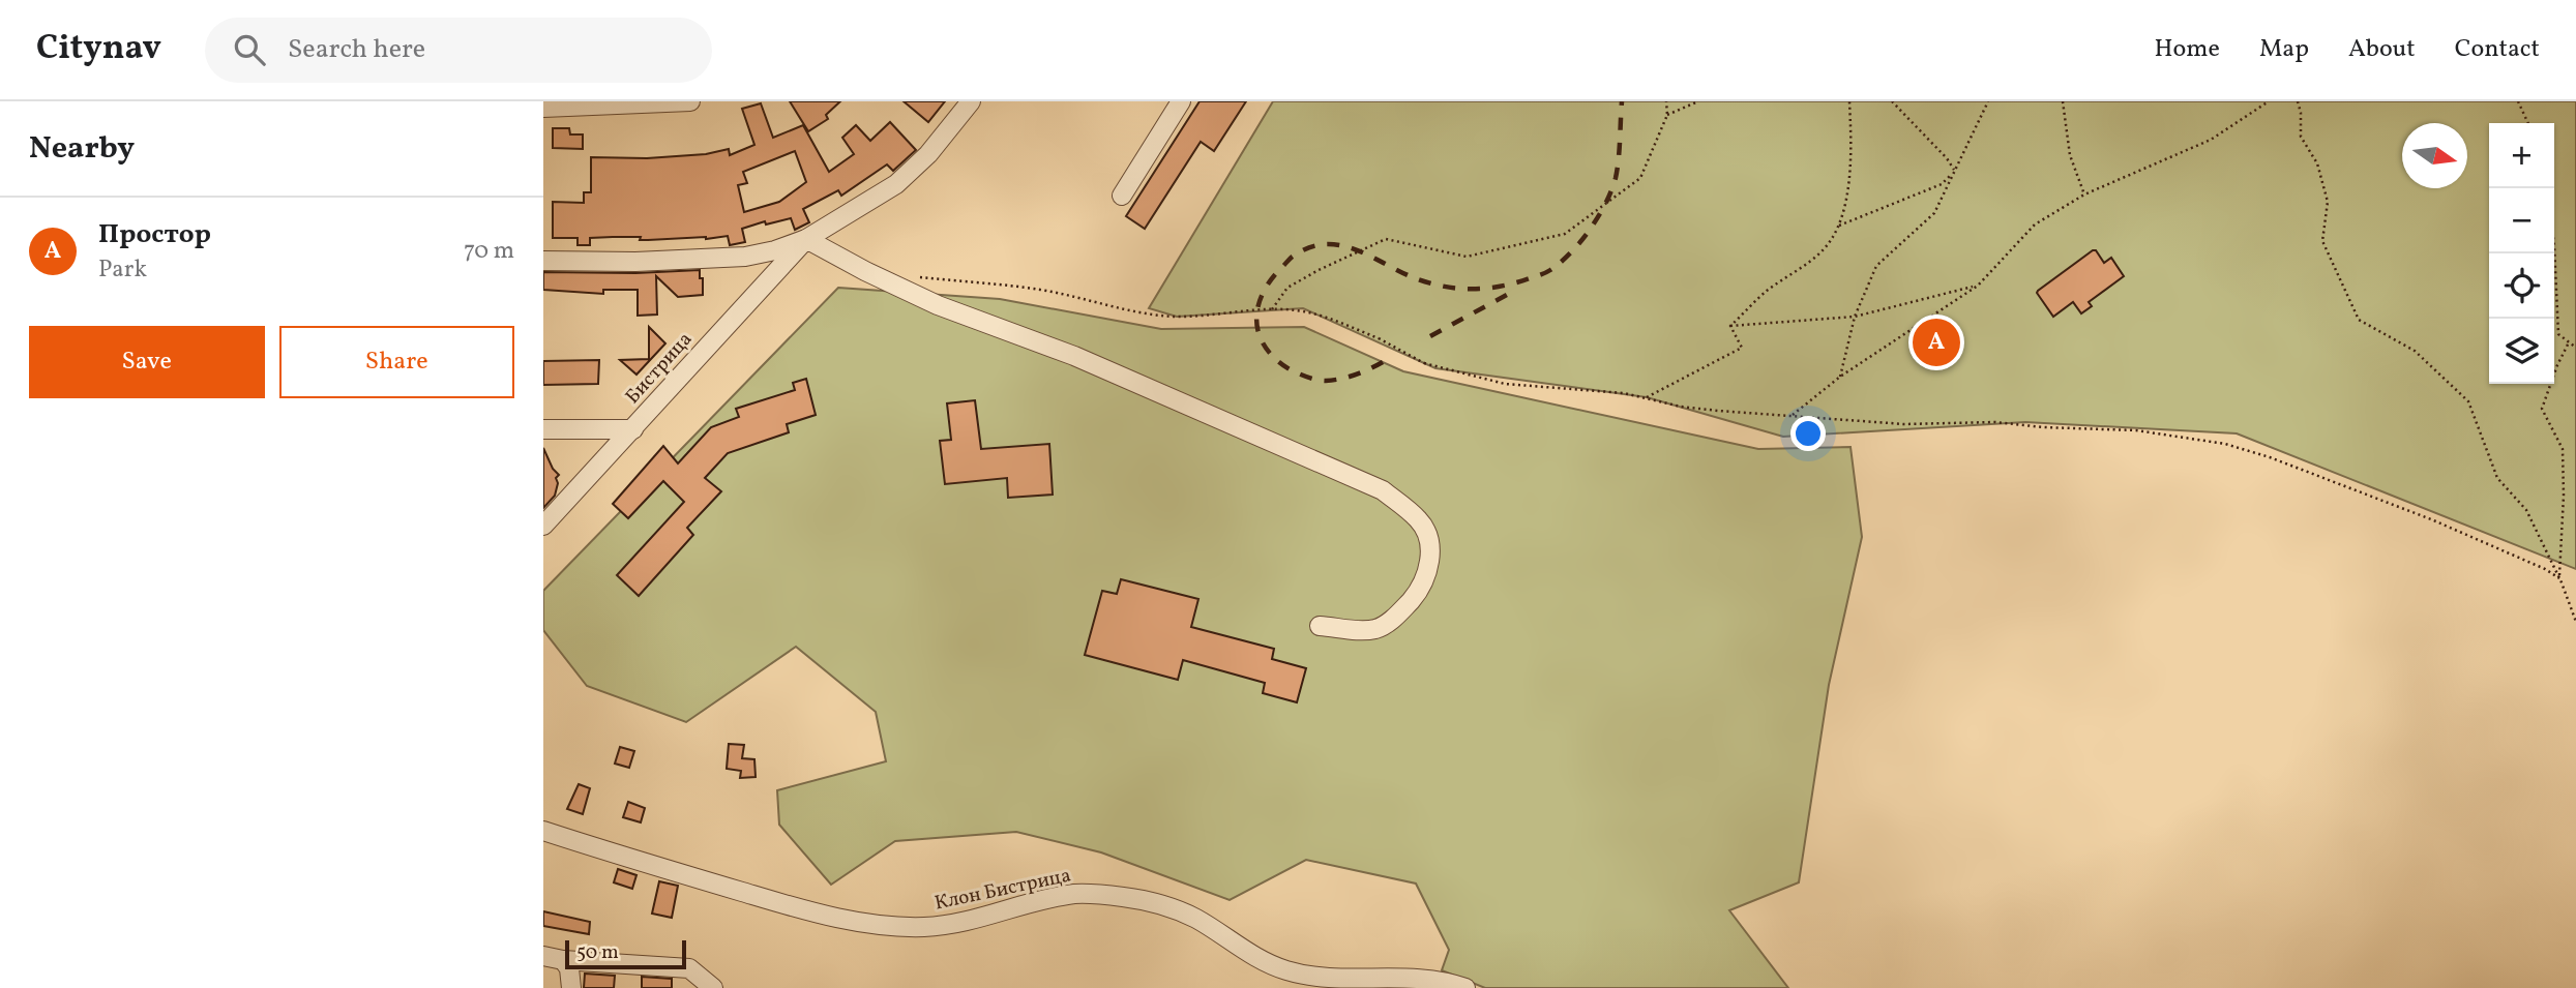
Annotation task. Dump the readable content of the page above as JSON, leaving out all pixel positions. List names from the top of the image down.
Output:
{
  "streets": {
    "street": ["Бистрица", "Клон Бистрица"]
  },
  "scale_bar": "50 m",
  "north": "right",
  "page": {
    "header": "Citynav",
    "search": "Search here",
    "nav": [
      "Home",
      "Map",
      "About",
      "Contact"
    ],
    "heading": "Nearby",
    "map_buttons": ["+", "−"],
    "list": [
      {
        "mark": "A",
        "name": "Простор",
        "note": "Park",
        "value": "70 m"
      }
    ],
    "buttons": ["Save", "Share"],
    "pins": "A",
    "scale": "50 m"
  }
}
